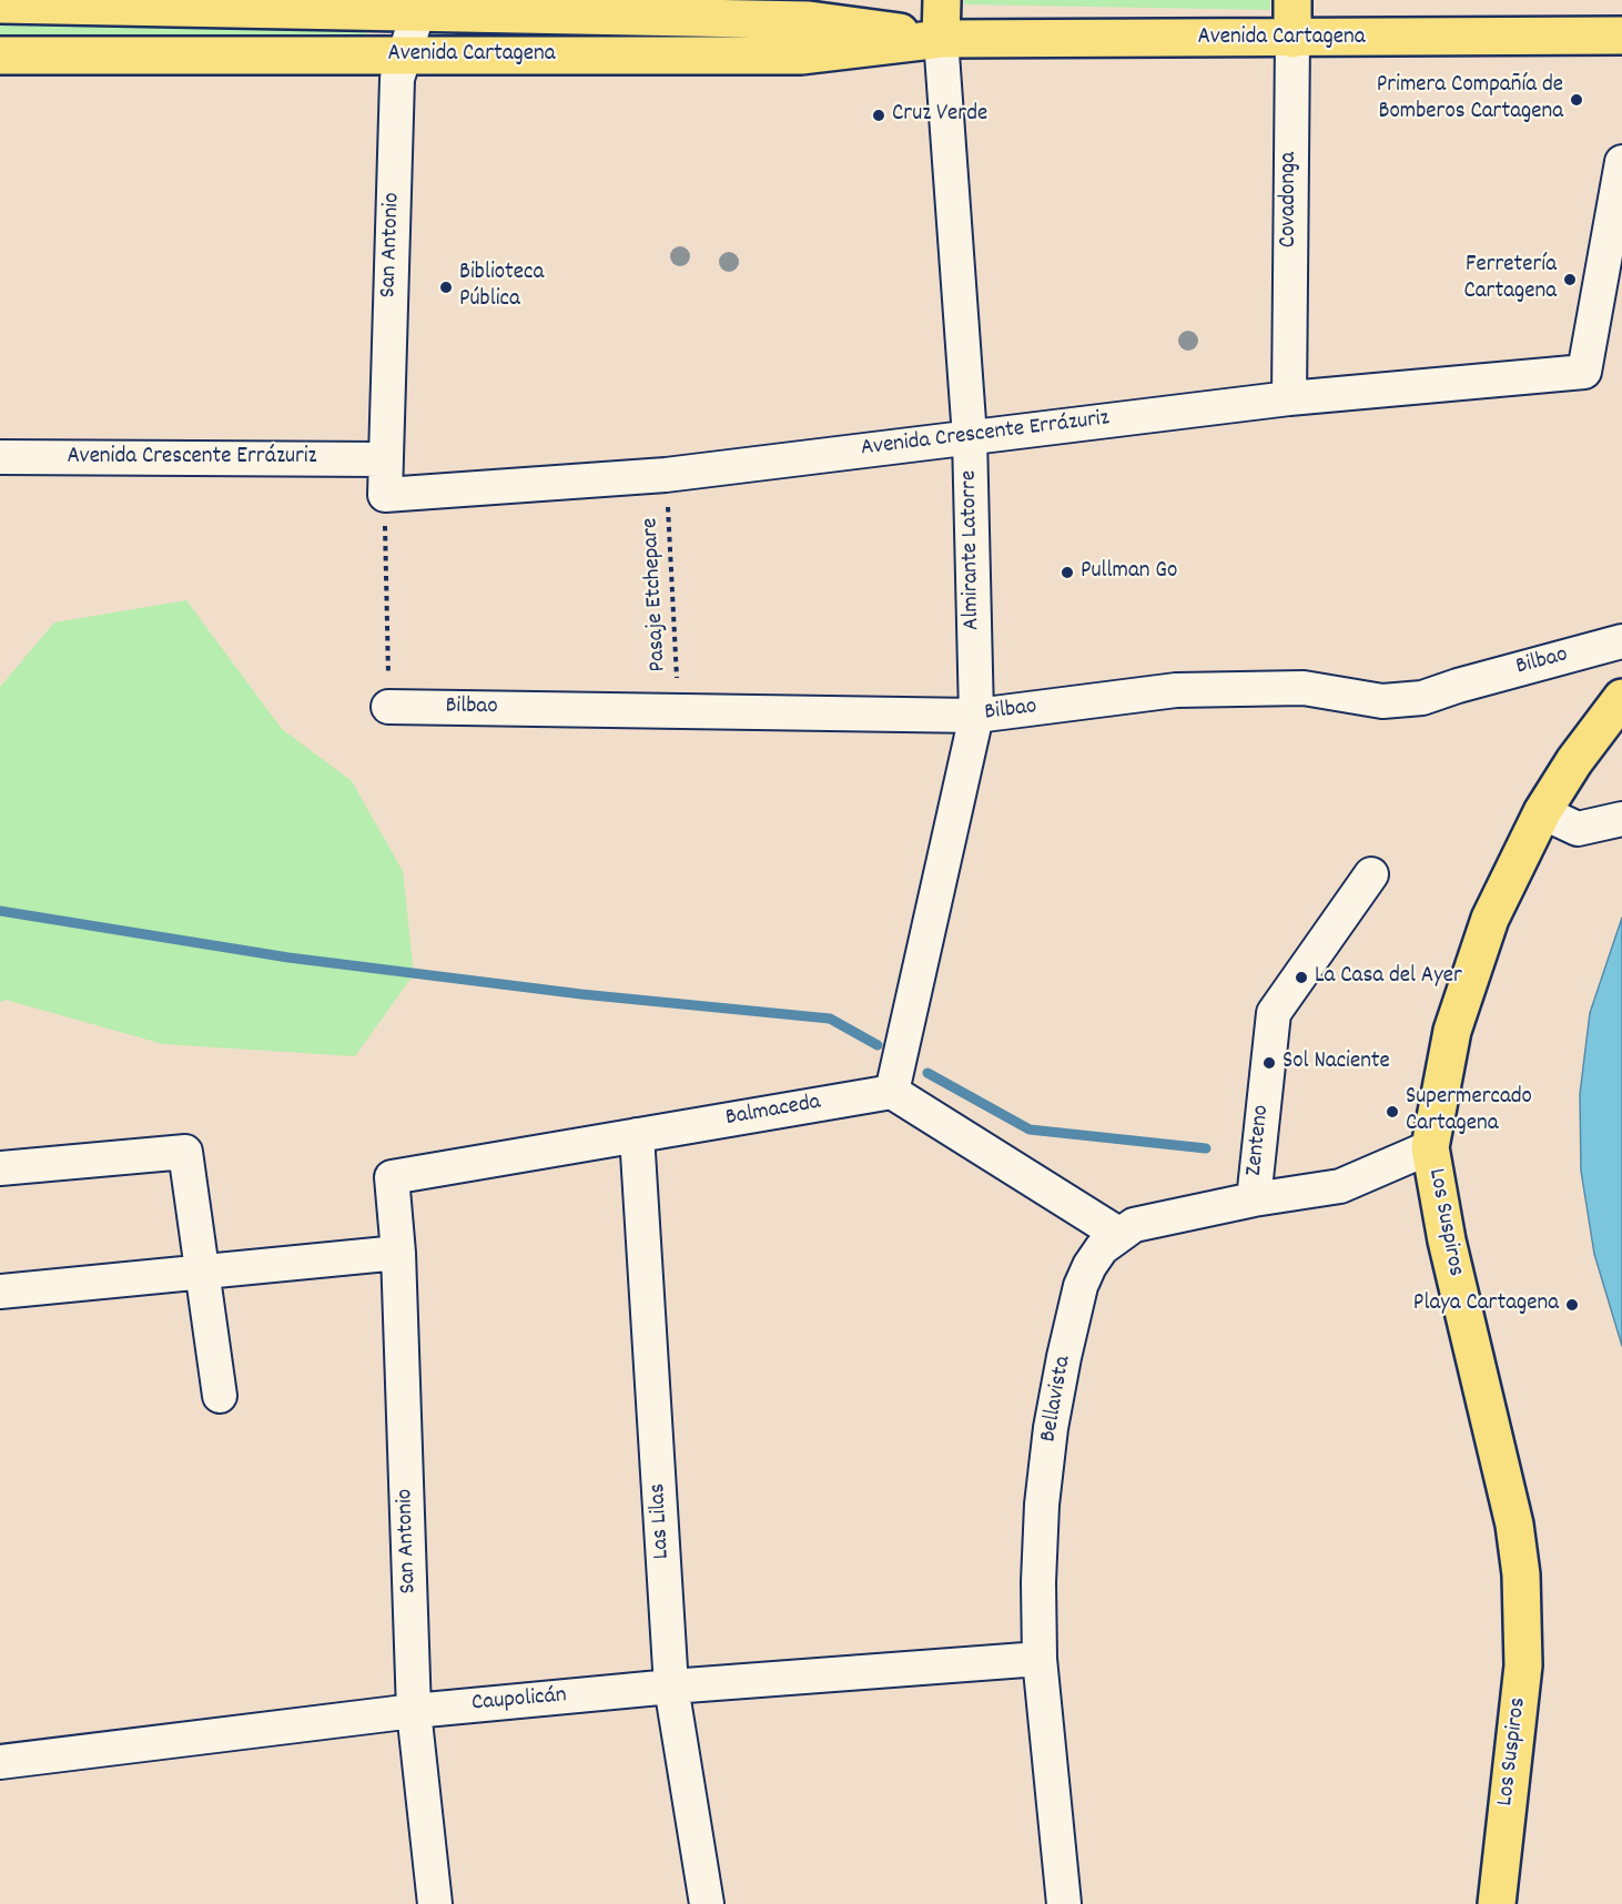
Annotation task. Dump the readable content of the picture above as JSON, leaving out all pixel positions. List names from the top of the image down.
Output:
{
  "streets": {
    "main road": [
      "Avenida Cartagena",
      "Covadonga",
      "Almirante Latorre",
      "Los Suspiros"
    ],
    "street": [
      "San Antonio",
      "Avenida Crescente Errázuriz",
      "Bilbao",
      "Balmaceda",
      "Zenteno",
      "Bellavista",
      "Las Lilas",
      "Caupolicán"
    ],
    "path": ["Pasaje Etchepare"]
  },
  "crossings": [
    ["Avenida Cartagena", "Covadonga"],
    ["Avenida Cartagena", "San Antonio"],
    ["Avenida Cartagena", "Almirante Latorre"],
    ["Covadonga", "Avenida Crescente Errázuriz"],
    ["San Antonio", "Avenida Crescente Errázuriz"],
    ["San Antonio", "Balmaceda"],
    ["San Antonio", "Caupolicán"],
    ["Avenida Crescente Errázuriz", "Almirante Latorre"],
    ["Avenida Crescente Errázuriz", "Pasaje Etchepare"],
    ["Almirante Latorre", "Bilbao"],
    ["Almirante Latorre", "Balmaceda"],
    ["Pasaje Etchepare", "Bilbao"],
    ["Balmaceda", "Las Lilas"],
    ["Zenteno", "Bellavista"],
    ["Los Suspiros", "Bellavista"],
    ["Bellavista", "Caupolicán"],
    ["Las Lilas", "Caupolicán"]
  ],
  "places": [
    "Primera Compañía de Bomberos Cartagena",
    "Cruz Verde",
    "Ferretería Cartagena",
    "Biblioteca Pública",
    "Pullman Go",
    "La Casa del Ayer",
    "Sol Naciente",
    "Supermercado Cartagena",
    "Playa Cartagena"
  ]
}
